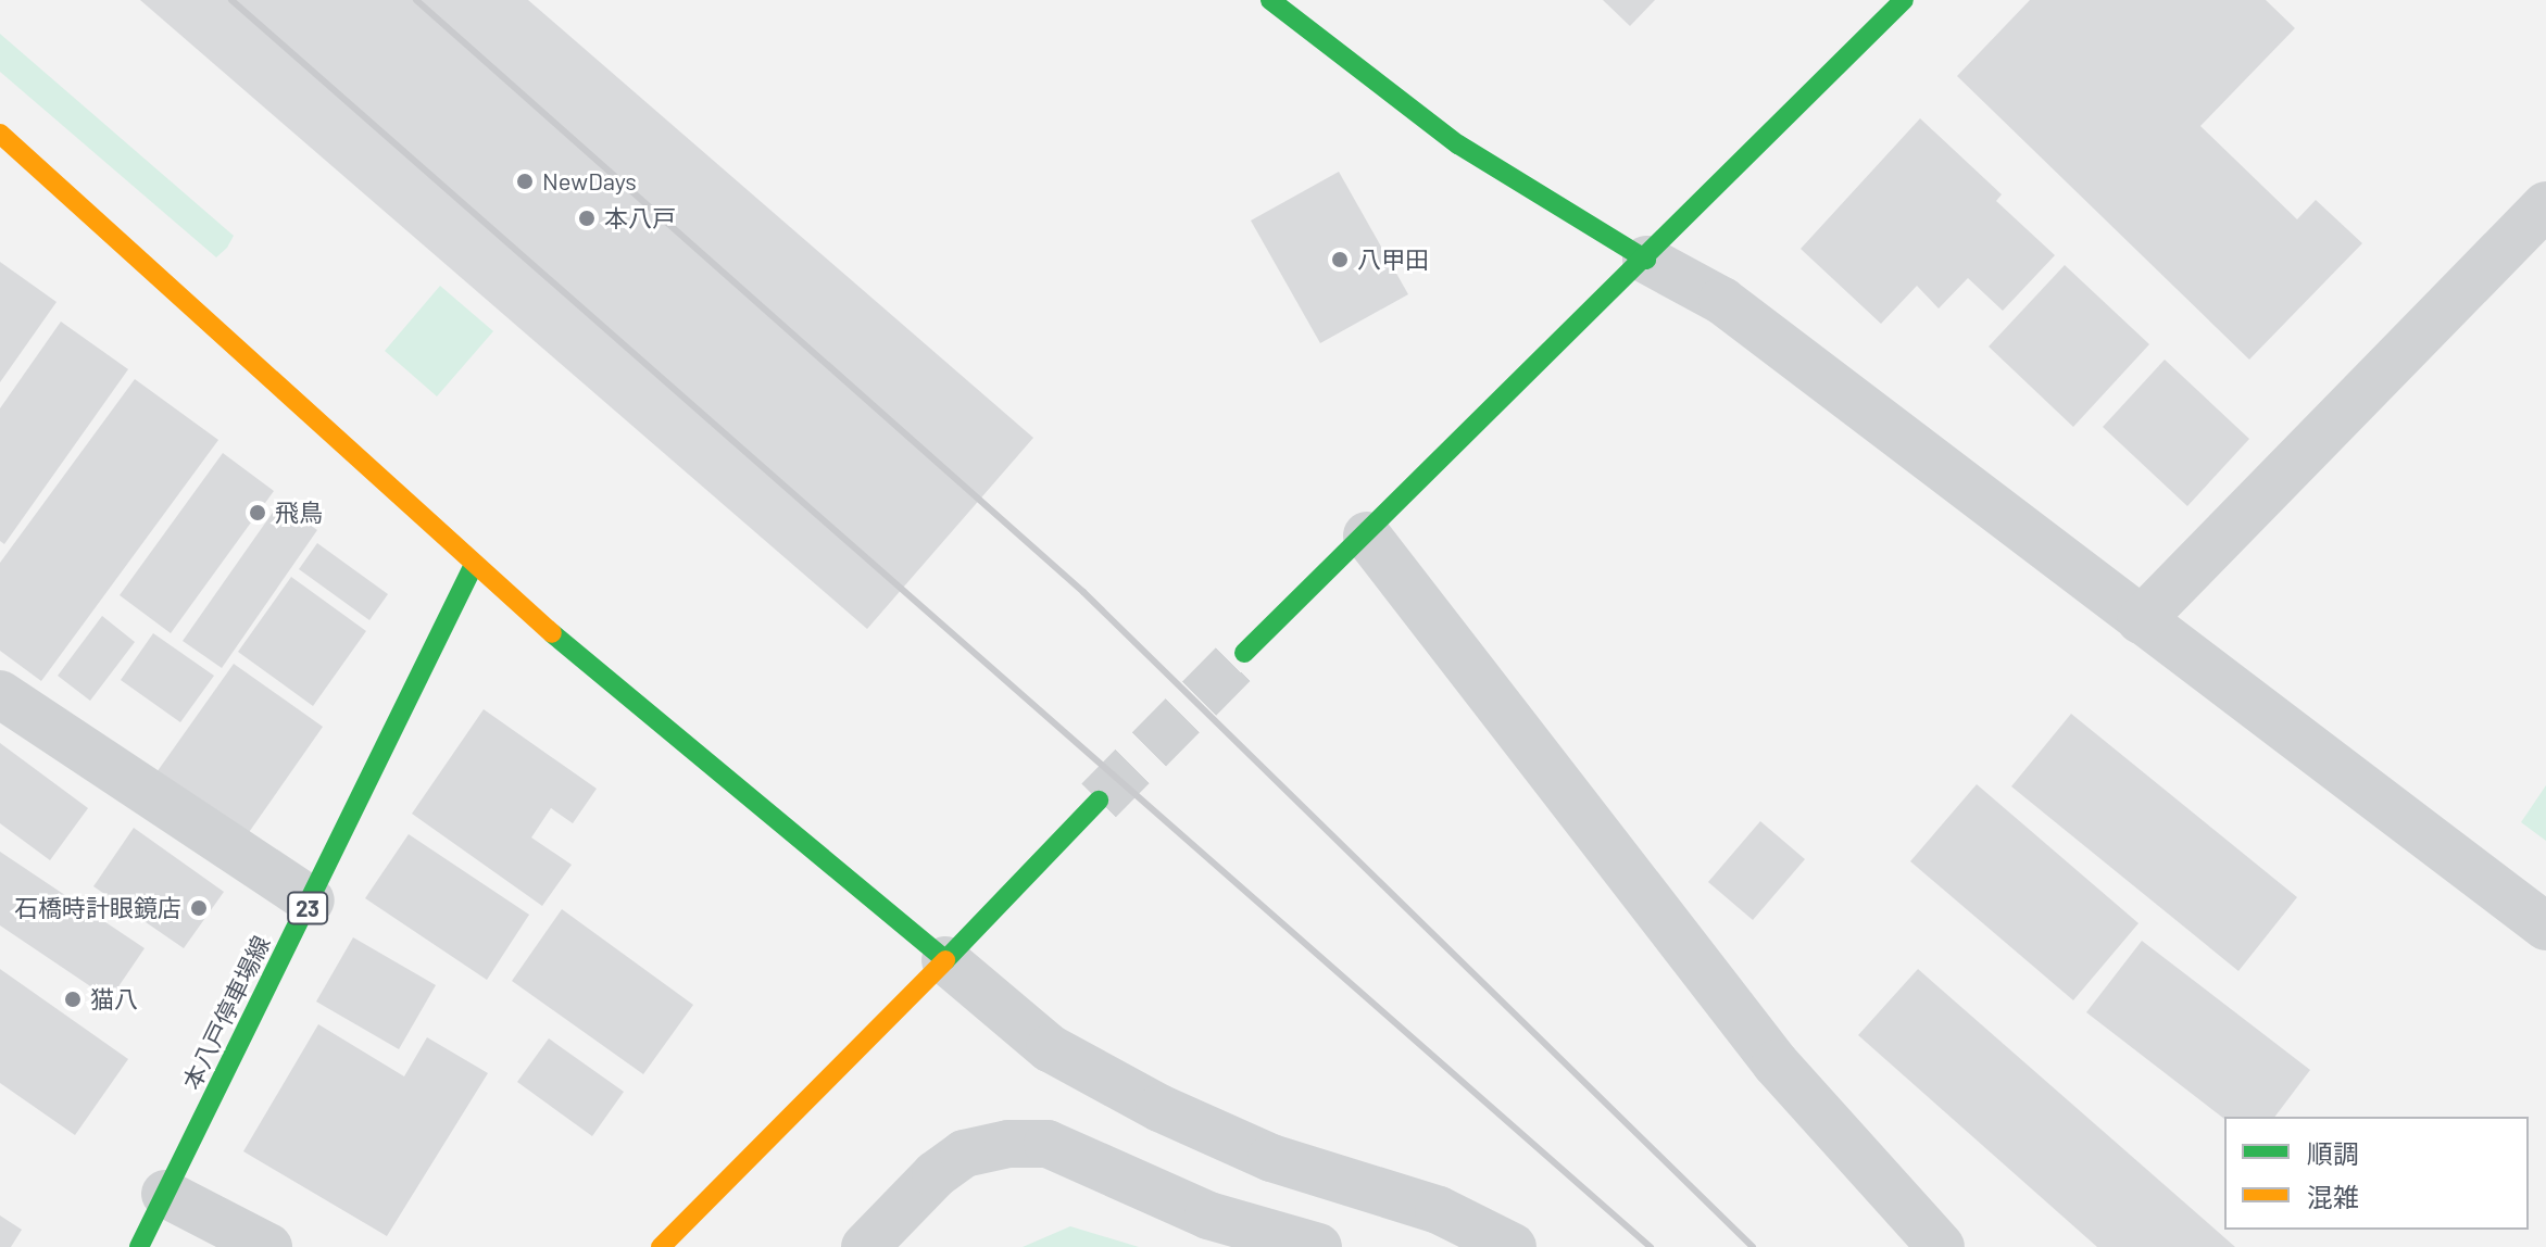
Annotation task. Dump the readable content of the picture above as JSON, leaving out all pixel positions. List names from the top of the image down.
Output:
{
  "streets": {
    "street": ["23", "本八戸停車場線"]
  },
  "places": [
    "NewDays",
    "本八戸",
    "八甲田",
    "飛鳥",
    "石橋時計眼鏡店",
    "猫八"
  ],
  "legend": ["順調", "混雑"]
}
